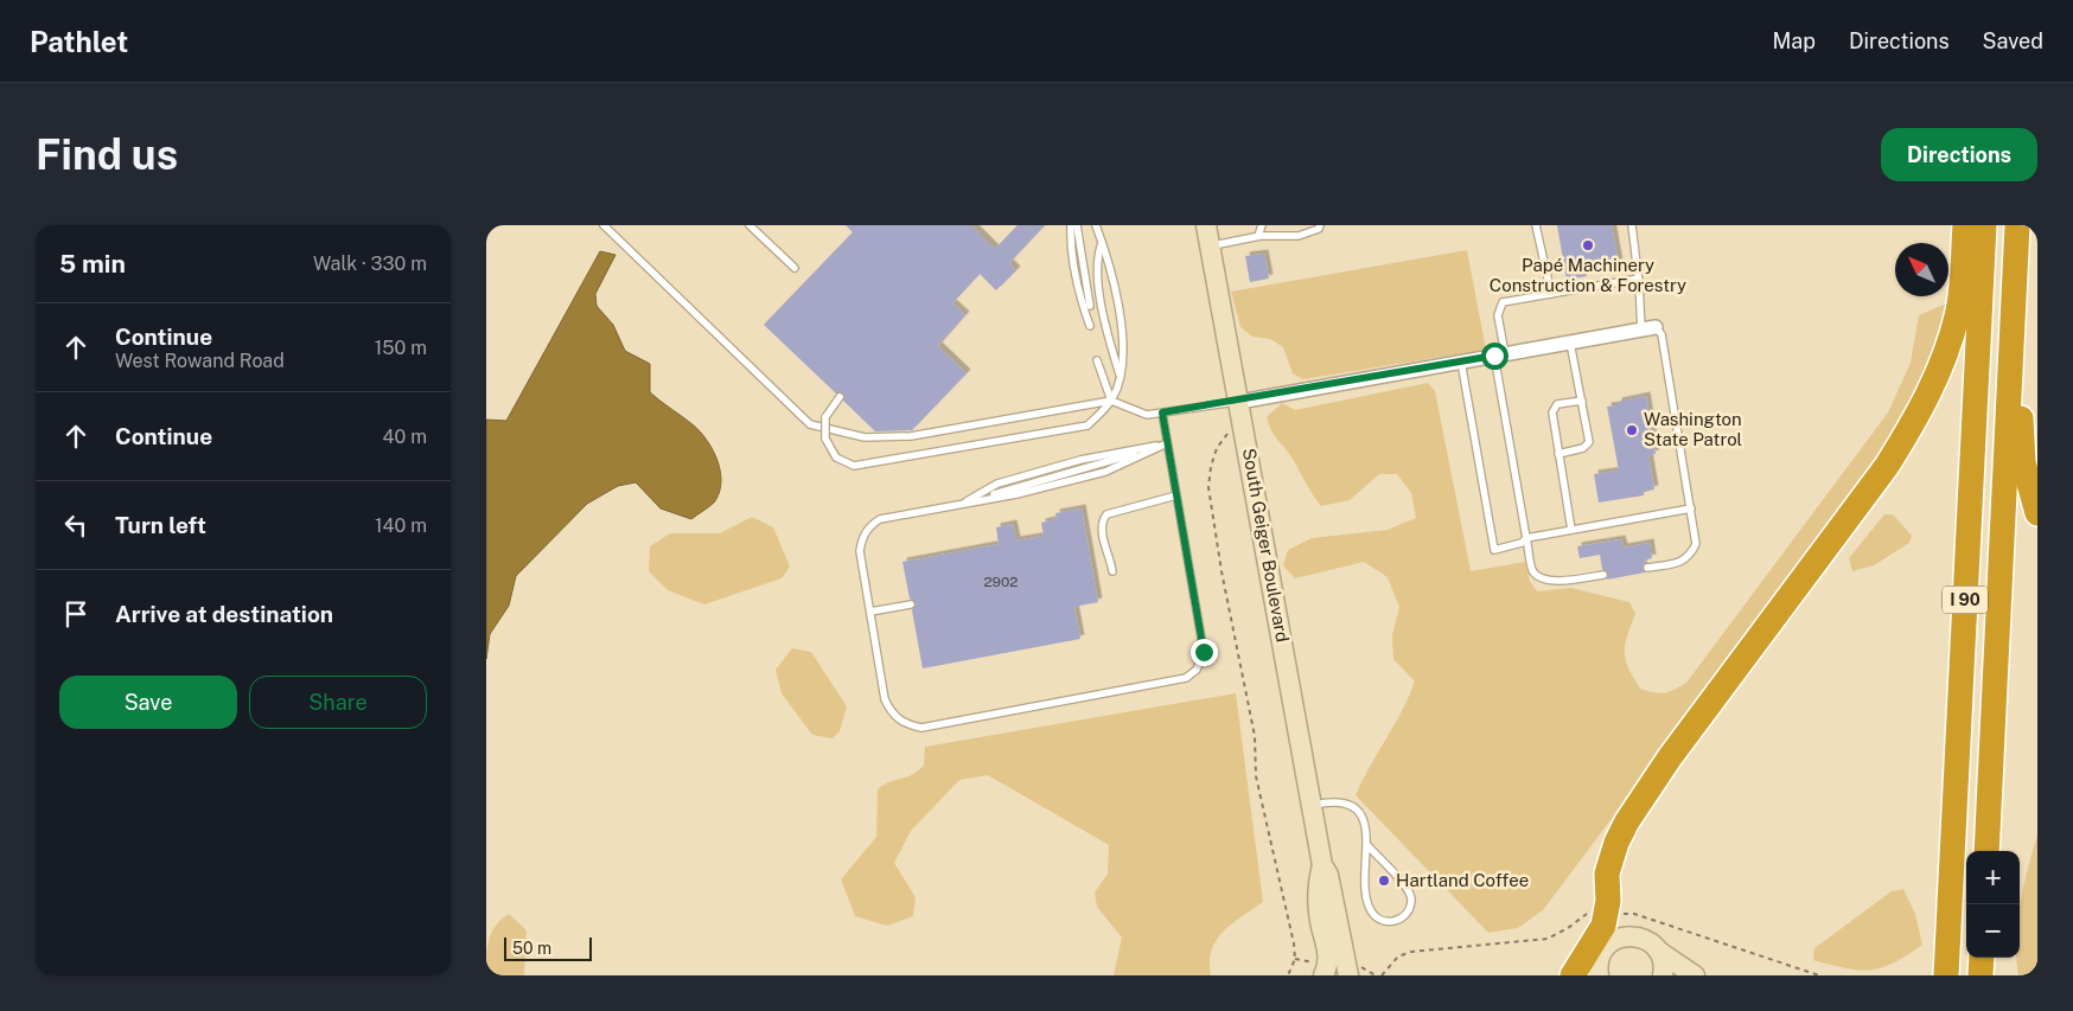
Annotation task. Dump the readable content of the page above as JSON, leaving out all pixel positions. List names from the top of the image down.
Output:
{
  "streets": {
    "highway": ["I 90"],
    "street": ["South Geiger Boulevard"]
  },
  "places": ["Papé Machinery Construction & Forestry", "Washington State Patrol", "Hartland Coffee"],
  "house_numbers": ["2902"],
  "scale_bar": "50 m",
  "north": "top left",
  "page": {
    "header": "Pathlet",
    "nav": ["Map", "Directions", "Saved"],
    "buttons": [
      "Directions",
      ["Save", "Share"]
    ],
    "title": "Find us",
    "heading": ["5 min", "Walk · 330 m"],
    "list": [
      ["Continue", "West Rowand Road", "150 m"],
      ["Continue", "40 m"],
      ["Turn left", "140 m"],
      "Arrive at destination"
    ],
    "map_buttons": ["+", "−"],
    "scale": "50 m"
  }
}
